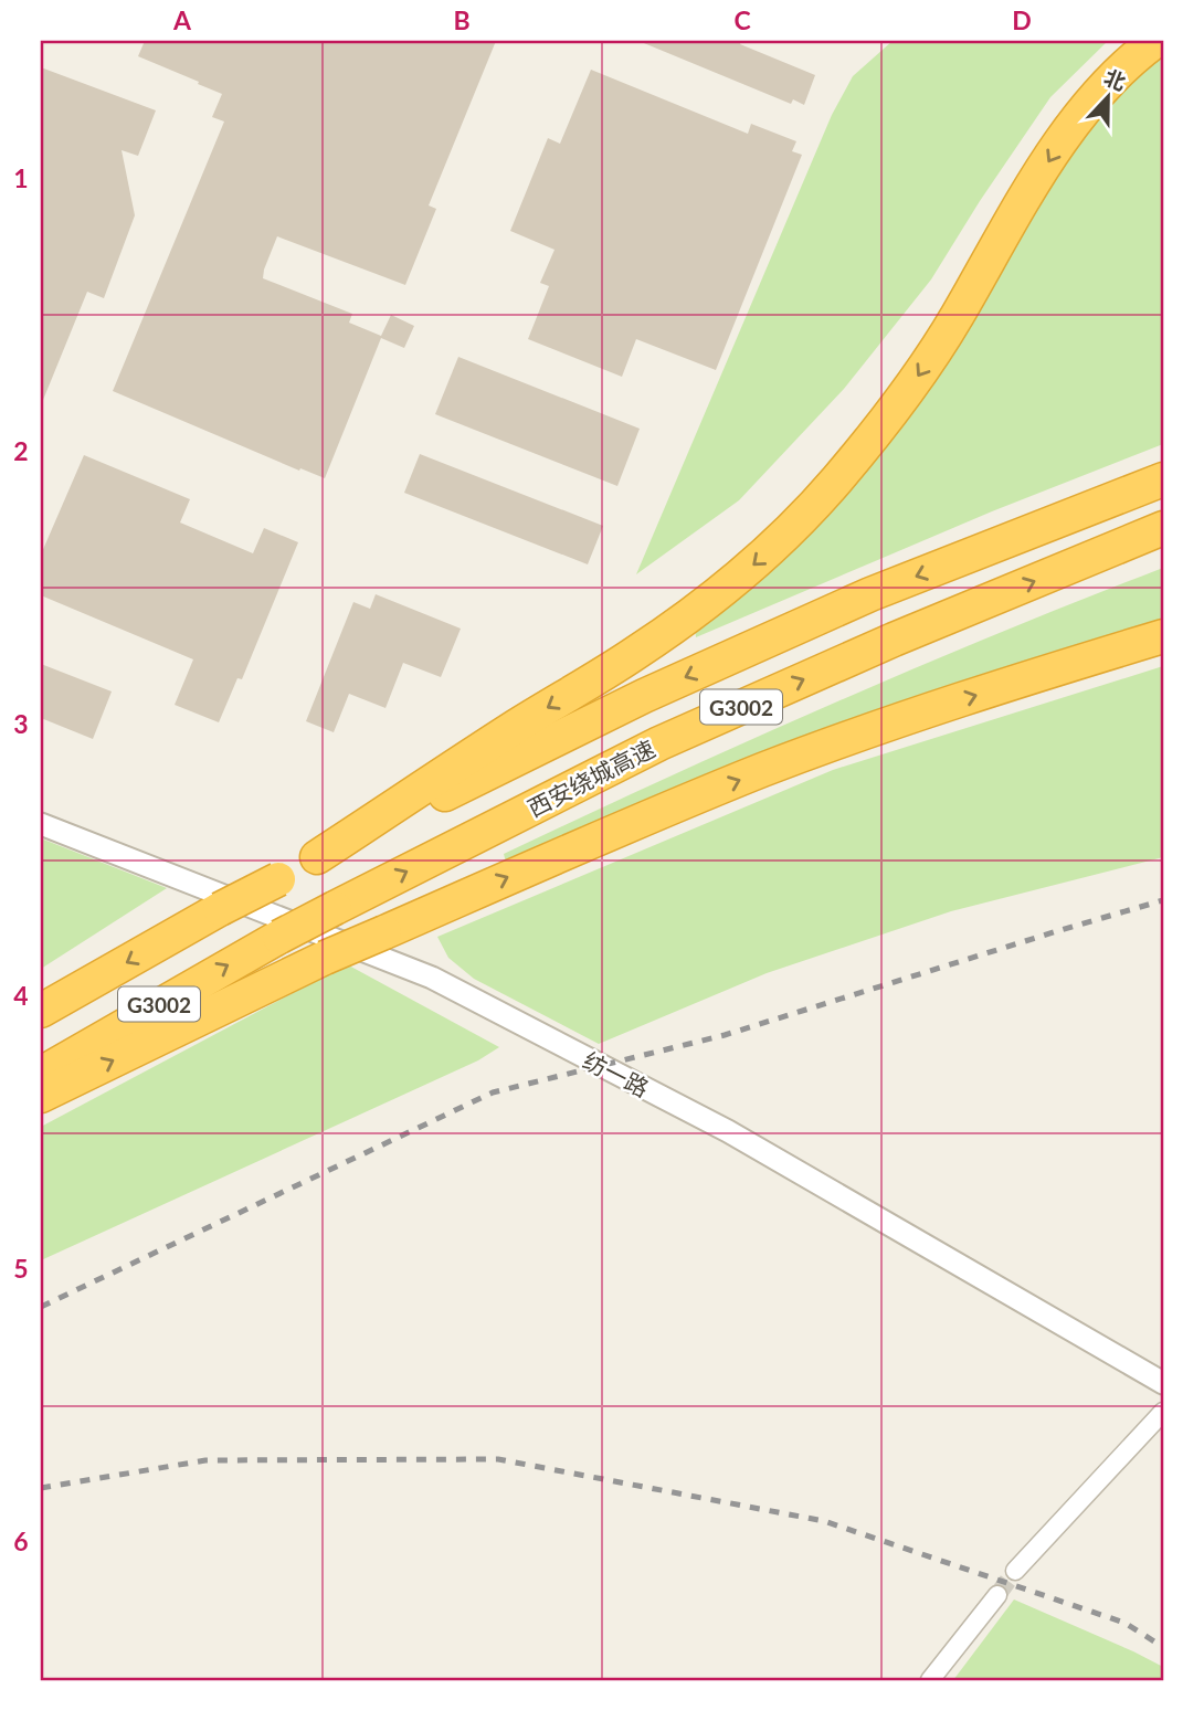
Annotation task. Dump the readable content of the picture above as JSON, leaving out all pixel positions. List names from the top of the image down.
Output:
{
  "streets": {
    "highway": ["G3002", "西安绕城高速"],
    "street": ["纺一路"]
  },
  "north": "top",
  "grid": {
    "columns": [
      "A",
      "B",
      "C",
      "D"
    ],
    "rows": [
      "1",
      "2",
      "3",
      "4",
      "5",
      "6"
    ]
  }
}
